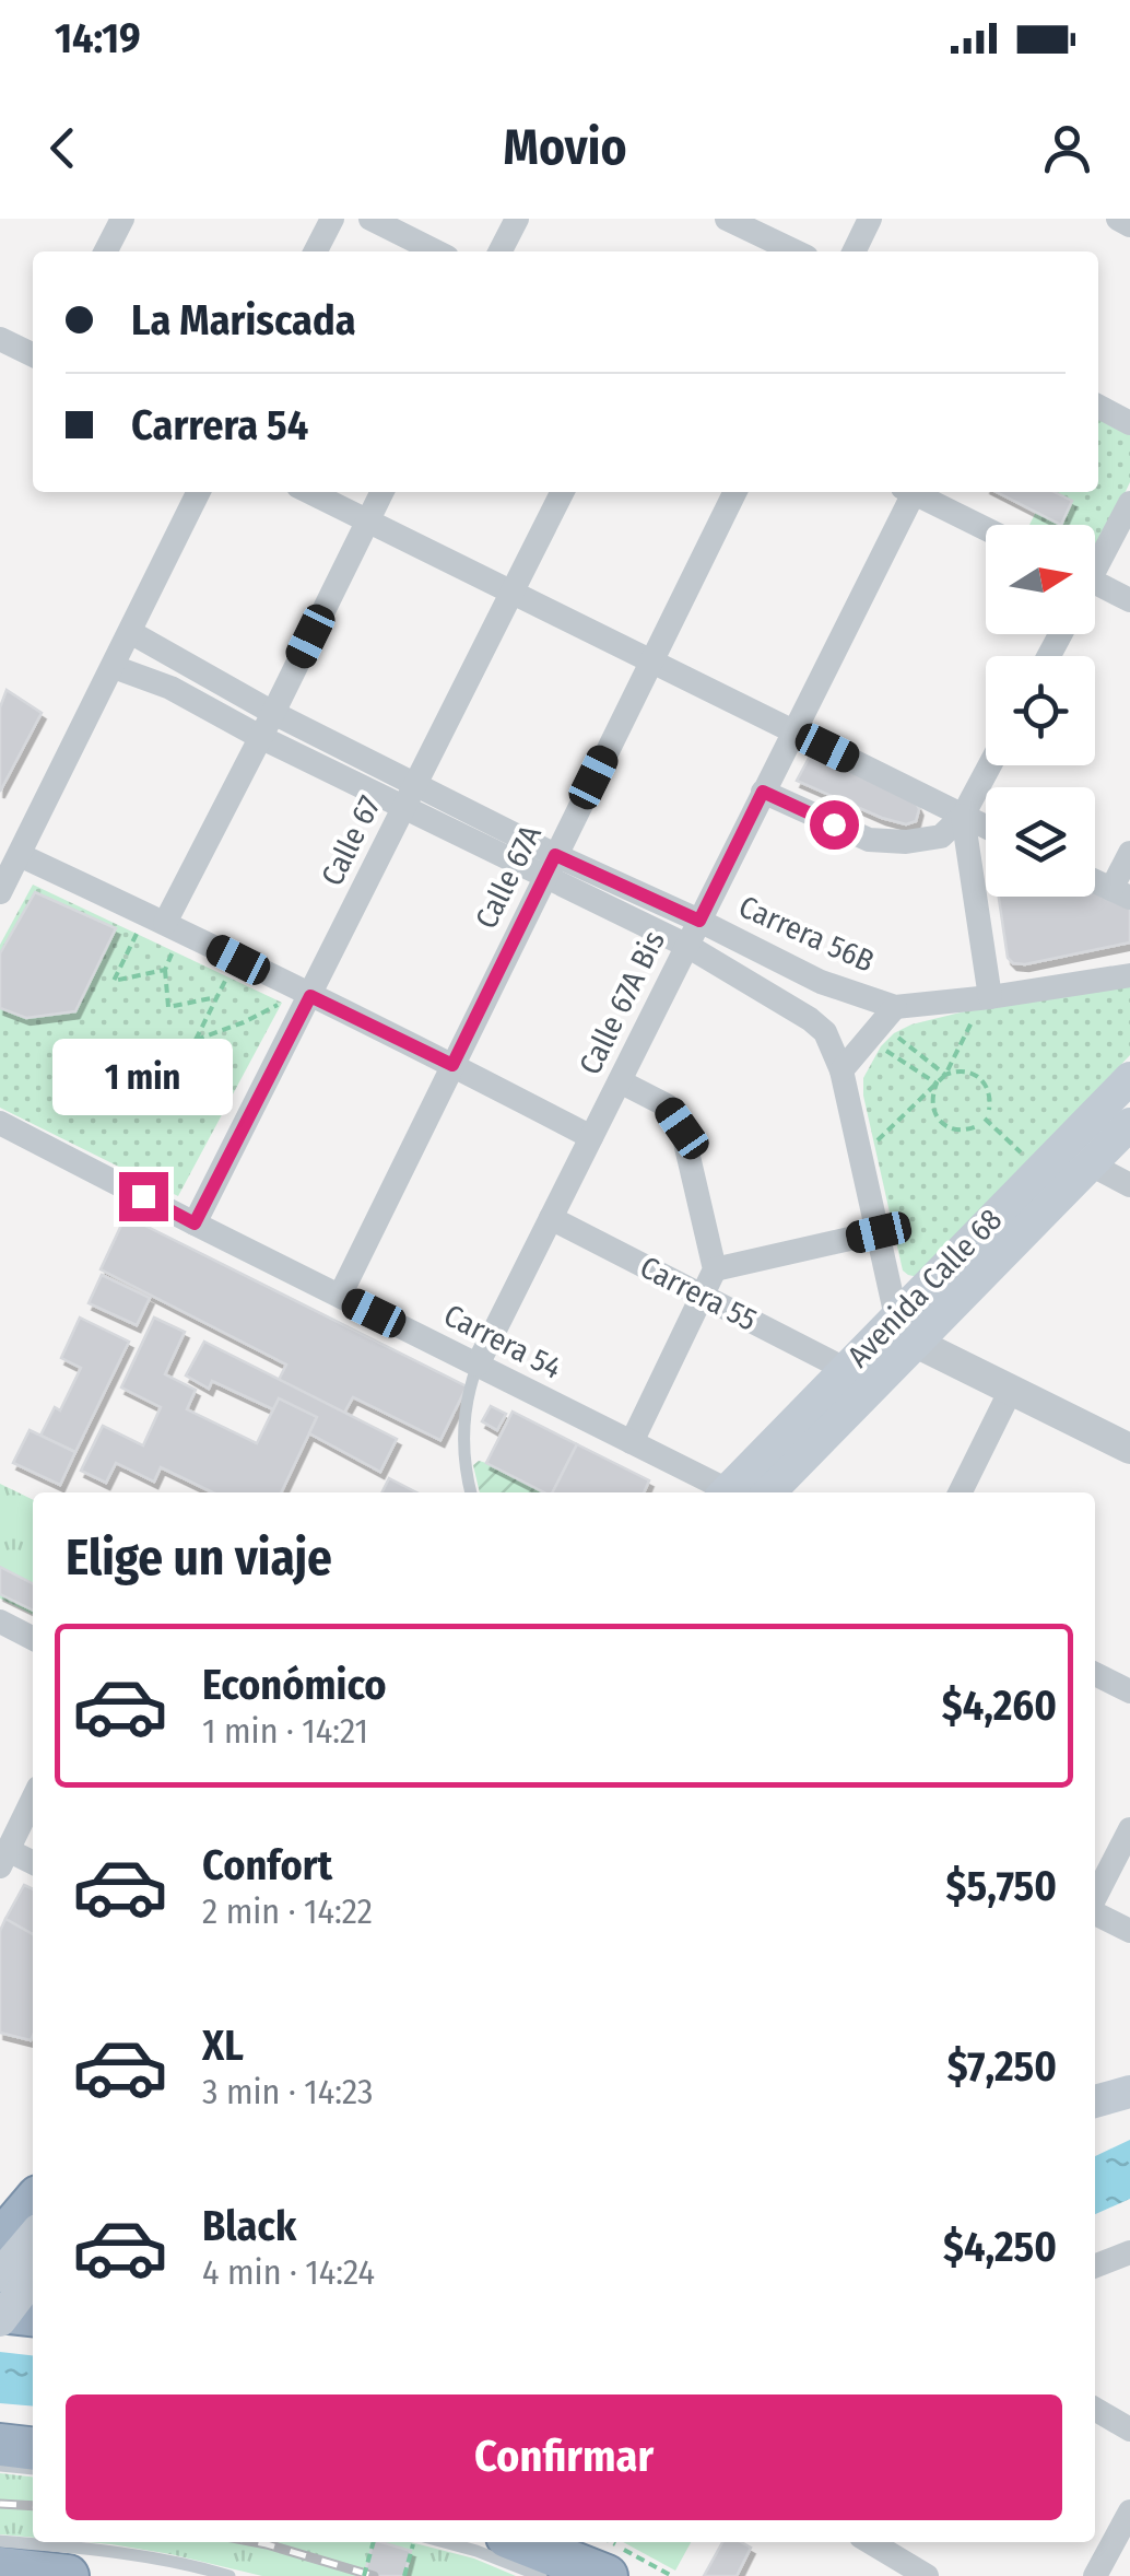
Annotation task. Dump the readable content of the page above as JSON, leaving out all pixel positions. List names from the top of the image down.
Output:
{
  "streets": {
    "main road": ["Avenida Calle 68"],
    "street": [
      "Calle 67",
      "Calle 67A",
      "Carrera 56B",
      "Calle 67A Bis",
      "Carrera 55",
      "Carrera 54"
    ]
  },
  "crossings": [
    ["Calle 67", "Carrera 56B"],
    ["Calle 67", "Carrera 54"],
    ["Calle 67A", "Carrera 56B"],
    ["Calle 67A", "Carrera 54"],
    ["Carrera 56B", "Calle 67A Bis"],
    ["Carrera 56B", "Avenida Calle 68"],
    ["Calle 67A Bis", "Carrera 55"],
    ["Calle 67A Bis", "Carrera 54"],
    ["Avenida Calle 68", "Carrera 55"]
  ],
  "north": "right",
  "page": {
    "status": "14:19",
    "header": "Movio",
    "banner": ["La Mariscada", "Carrera 54"],
    "bubble": "1 min",
    "heading": "Elige un viaje",
    "list": [
      {
        "name": "Económico",
        "note": "1 min · 14:21",
        "value": "$4,260"
      },
      {
        "name": "Confort",
        "note": "2 min · 14:22",
        "value": "$5,750"
      },
      {
        "name": "XL",
        "note": "3 min · 14:23",
        "value": "$7,250"
      },
      {
        "name": "Black",
        "note": "4 min · 14:24",
        "value": "$4,250"
      }
    ],
    "buttons": "Confirmar"
  }
}
